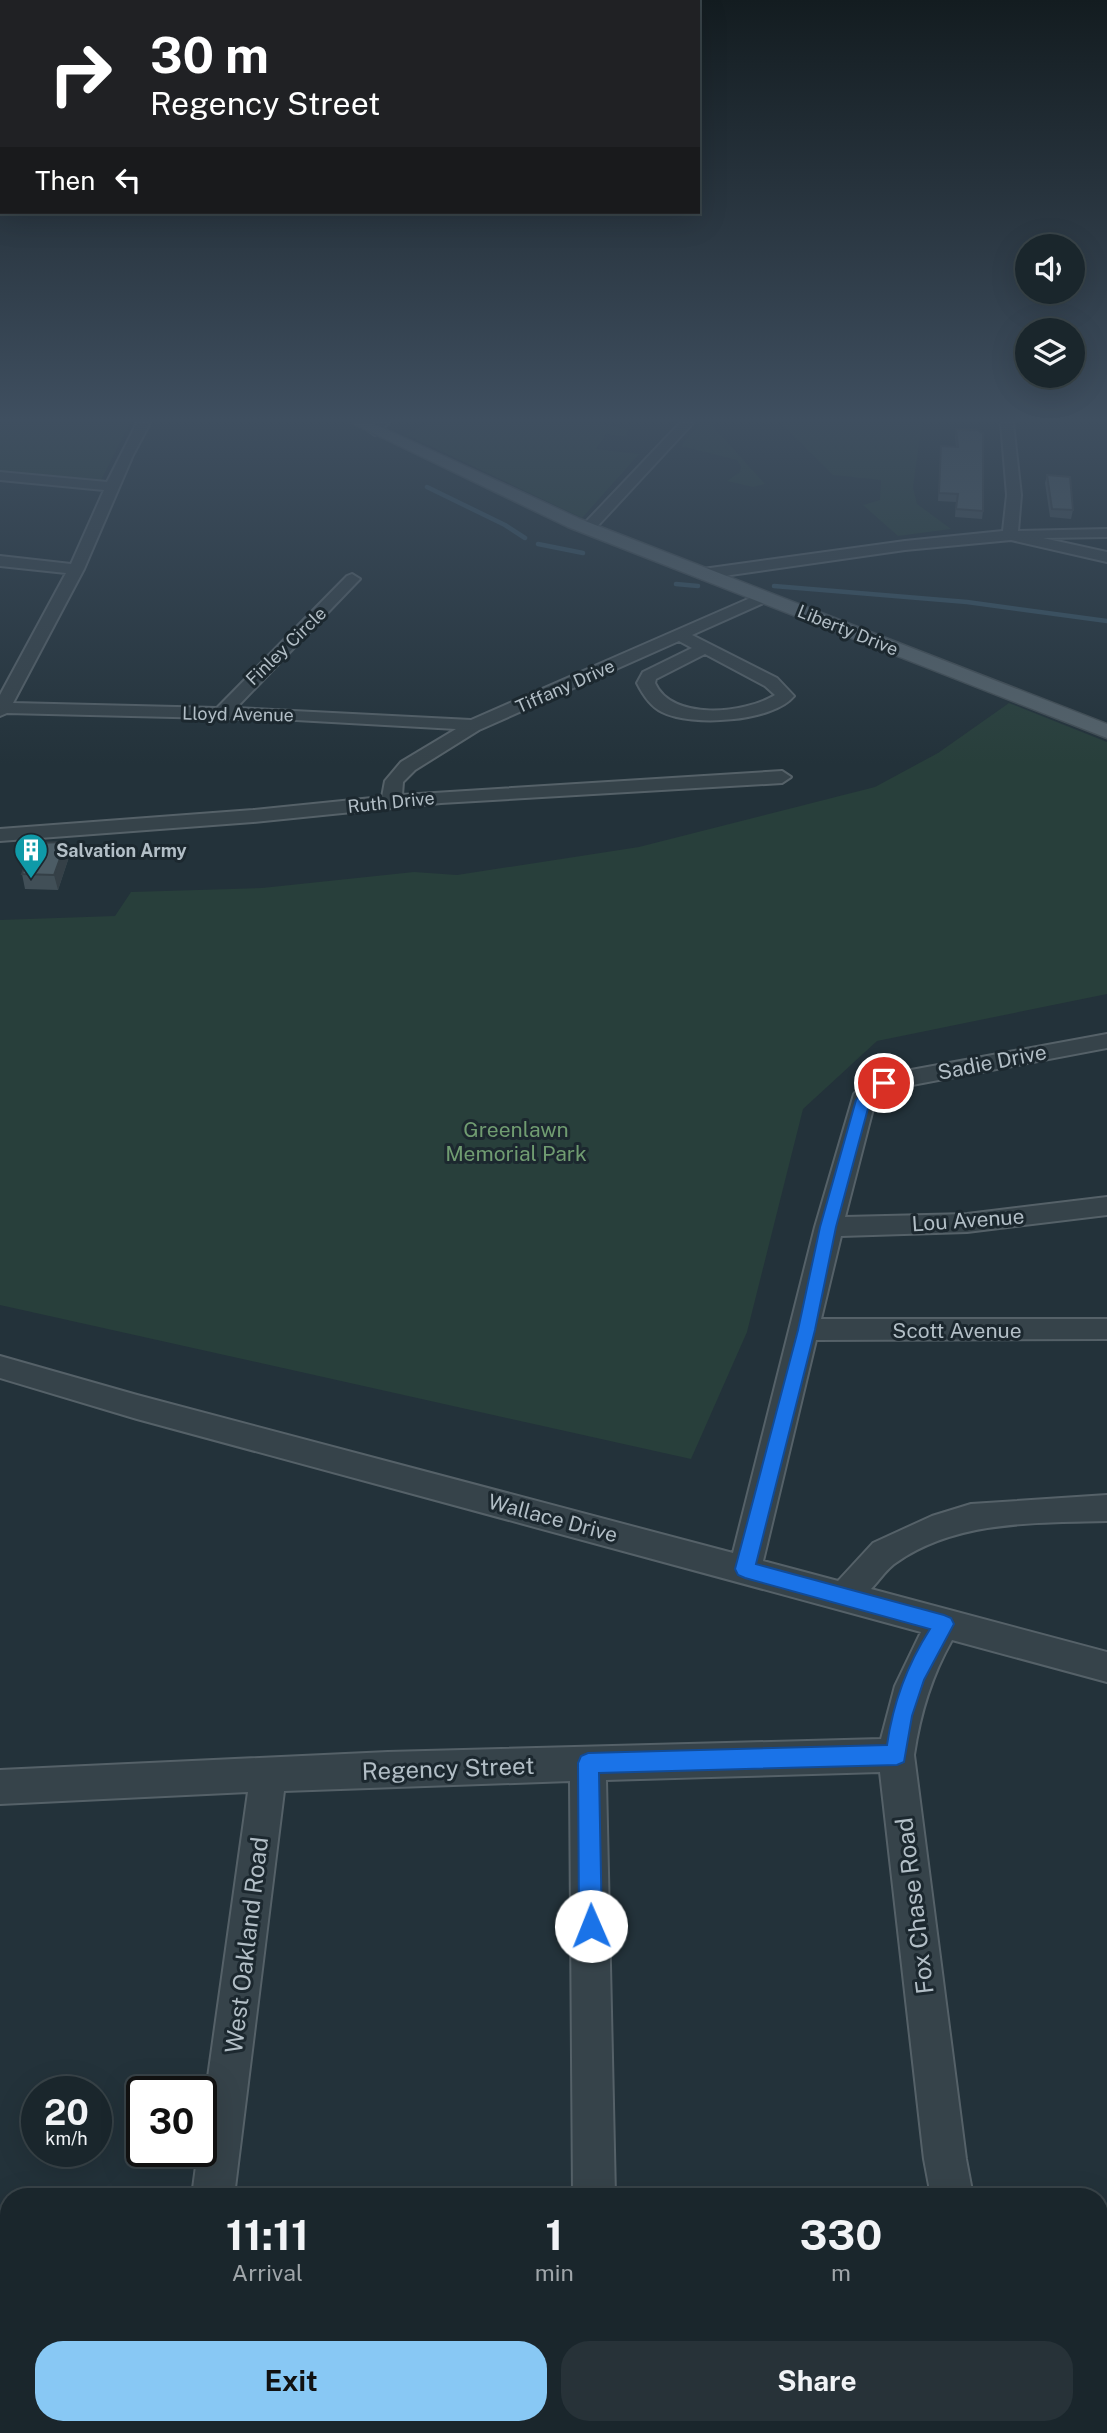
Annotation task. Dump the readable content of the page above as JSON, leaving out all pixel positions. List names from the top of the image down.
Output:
{
  "streets": {
    "main road": ["Liberty Drive"],
    "street": [
      "Finley Circle",
      "Tiffany Drive",
      "Lloyd Avenue",
      "Ruth Drive",
      "Sadie Drive",
      "Lou Avenue",
      "Scott Avenue",
      "Wallace Drive",
      "Regency Street",
      "Fox Chase Road",
      "West Oakland Road"
    ]
  },
  "crossings": [
    ["Liberty Drive", "Tiffany Drive"],
    ["Finley Circle", "Lloyd Avenue"],
    ["Tiffany Drive", "Lloyd Avenue"],
    ["Tiffany Drive", "Ruth Drive"],
    ["Sadie Drive", "Lou Avenue"],
    ["Sadie Drive", "Scott Avenue"],
    ["Sadie Drive", "Wallace Drive"],
    ["Wallace Drive", "Fox Chase Road"],
    ["Regency Street", "Fox Chase Road"],
    ["Regency Street", "West Oakland Road"]
  ],
  "parks": ["Greenlawn Memorial Park"],
  "places": {
    "building": ["Salvation Army"]
  },
  "page": {
    "turn": ["30 m", "Regency Street"],
    "then": "Then",
    "speed": "20 km/h",
    "limit": "30",
    "eta": [
      "11:11",
      "Arrival",
      "1",
      "min",
      "330",
      "m"
    ],
    "buttons": ["Exit", "Share"]
  }
}
